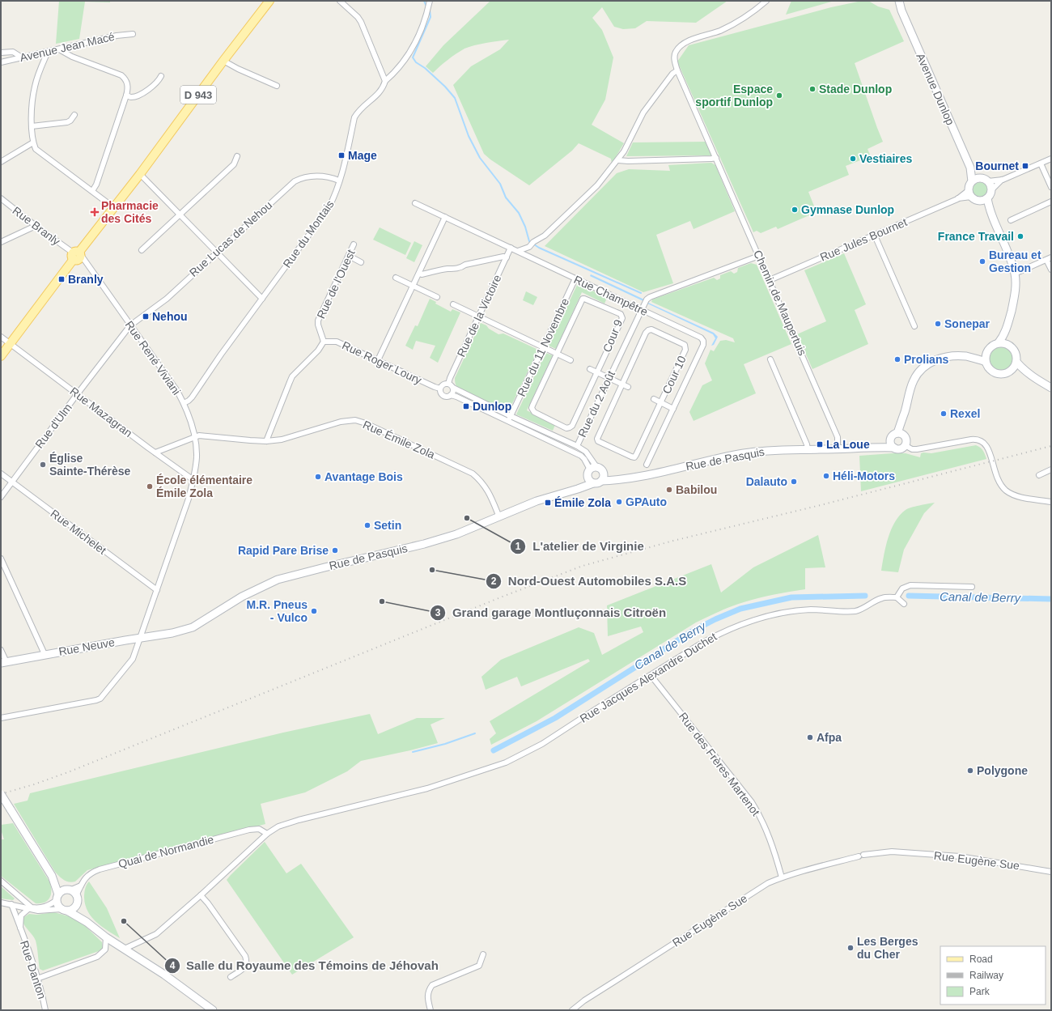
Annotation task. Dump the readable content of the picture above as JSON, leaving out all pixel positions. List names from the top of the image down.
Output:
{
  "streets": {
    "main road": [
      "Avenue Dunlop",
      "D 943",
      "Rue de Pasquis",
      "Rue Neuve"
    ],
    "street": [
      "Avenue Jean Macé",
      "Rue Branly",
      "Rue du Montais",
      "Rue Lucas de Nehou",
      "Rue Jules Bournet",
      "Rue de l'Ouest",
      "Rue Champêtre",
      "Chemin de Maupertuis",
      "Rue de la Victoire",
      "Cour 9",
      "Rue du 11 Novembre",
      "Rue René Viviani",
      "Rue Roger Loury",
      "Cour 10",
      "Rue du 2 Août",
      "Rue Mazagran",
      "Rue d'Ulm",
      "Rue Émile Zola",
      "Rue Michelet",
      "Rue Jacques Alexandre Duchet",
      "Rue des Frères Martenot",
      "Quai de Normandie",
      "Rue Eugène Sue",
      "Rue Danton"
    ]
  },
  "crossings": [
    ["Avenue Dunlop", "Rue Jules Bournet"],
    ["D 943", "Rue Branly"],
    ["D 943", "Rue René Viviani"],
    ["D 943", "Rue Mazagran"],
    ["Rue Branly", "Rue René Viviani"],
    ["Rue du Montais", "Rue Lucas de Nehou"],
    ["Rue du Montais", "Rue René Viviani"],
    ["Rue Lucas de Nehou", "Rue René Viviani"],
    ["Rue Lucas de Nehou", "Rue d'Ulm"],
    ["Rue Jules Bournet", "Chemin de Maupertuis"],
    ["Rue de l'Ouest", "Rue Roger Loury"],
    ["Rue Champêtre", "Rue de la Victoire"],
    ["Rue Champêtre", "Rue du 11 Novembre"],
    ["Rue Champêtre", "Rue du 2 Août"],
    ["Chemin de Maupertuis", "Rue du 2 Août"],
    ["Chemin de Maupertuis", "Rue de Pasquis"],
    ["Rue de la Victoire", "Rue Roger Loury"],
    ["Rue du 11 Novembre", "Rue Roger Loury"],
    ["Rue René Viviani", "Rue Mazagran"],
    ["Rue René Viviani", "Rue d'Ulm"],
    ["Rue René Viviani", "Rue Émile Zola"],
    ["Rue René Viviani", "Rue Michelet"],
    ["Rue René Viviani", "Rue Neuve"],
    ["Rue Roger Loury", "Rue du 2 Août"],
    ["Rue Roger Loury", "Rue de Pasquis"],
    ["Rue Mazagran", "Rue d'Ulm"],
    ["Rue d'Ulm", "Rue Michelet"],
    ["Rue Émile Zola", "Rue de Pasquis"],
    ["Rue de Pasquis", "Rue Neuve"],
    ["Rue Jacques Alexandre Duchet", "Rue des Frères Martenot"],
    ["Rue Jacques Alexandre Duchet", "Quai de Normandie"],
    ["Rue des Frères Martenot", "Rue Eugène Sue"]
  ],
  "water": ["Canal de Berry"],
  "places": {
    "other": [
      "Stade Dunlop",
      "Espace sportif Dunlop",
      "Vestiaires",
      "Gymnase Dunlop",
      "France Travail",
      "Bureau et Gestion",
      "Sonepar",
      "Prolians",
      "Rexel",
      "Église Sainte-Thérèse",
      "Héli-Motors",
      "Avantage Bois",
      "Dalauto",
      "École élémentaire Émile Zola",
      "Babilou",
      "GPAuto",
      "L'atelier de Virginie",
      "Setin",
      "Rapid Pare Brise",
      "Nord-Ouest Automobiles S.A.S",
      "Grand garage Montluçonnais Citroën",
      "M.R. Pneus - Vulco",
      "Afpa",
      "Polygone",
      "Salle du Royaume des Témoins de Jéhovah",
      "Les Berges du Cher"
    ],
    "transit": [
      "Mage",
      "Bournet",
      "Branly",
      "Nehou",
      "Dunlop",
      "La Loue",
      "Émile Zola"
    ],
    "health": ["Pharmacie des Cités"]
  },
  "legend": ["Road", "Railway", "Park"]
}
